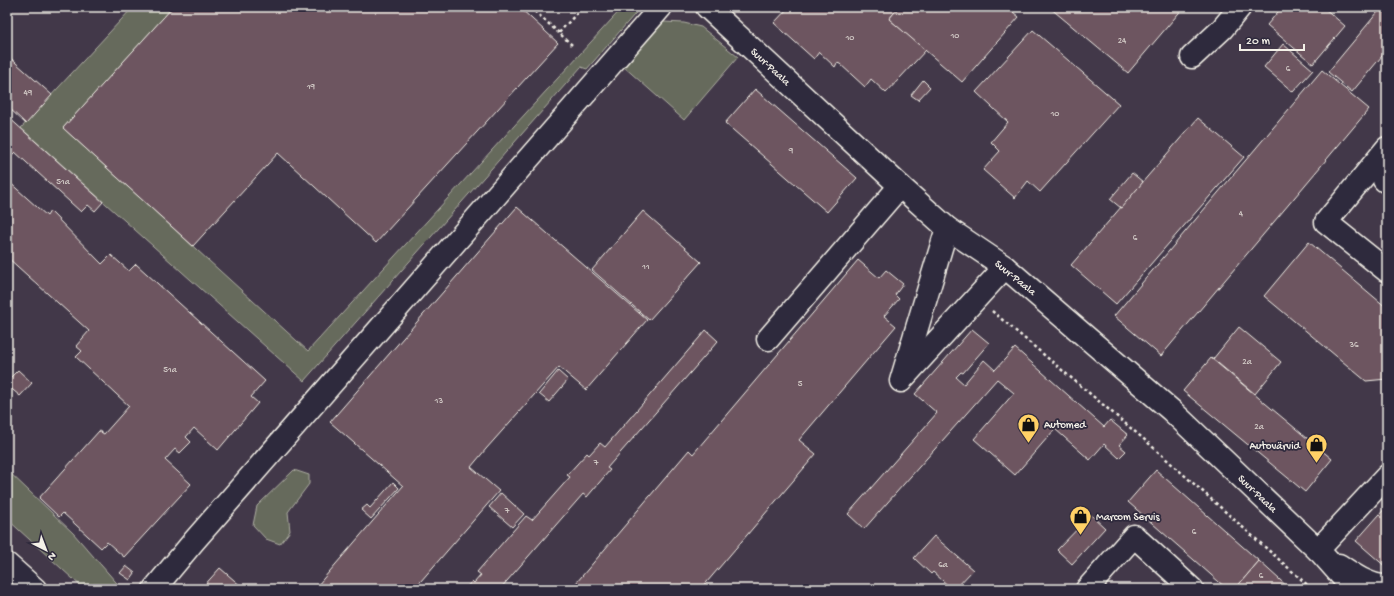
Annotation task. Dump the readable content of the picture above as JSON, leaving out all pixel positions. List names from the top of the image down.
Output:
{
  "streets": {
    "street": ["Suur-Paala"]
  },
  "places": {
    "shop": ["Automed", "Autovärvid", "Marcom Servis"]
  },
  "house_numbers": [
    "10",
    "10",
    "24",
    "6",
    "19",
    "49",
    "10",
    "9",
    "51a",
    "4",
    "6",
    "11",
    "36",
    "2a",
    "51a",
    "5",
    "13",
    "2a",
    "7",
    "7",
    "6",
    "6a",
    "6"
  ],
  "scale_bar": "20 m",
  "north": "bottom right"
}
